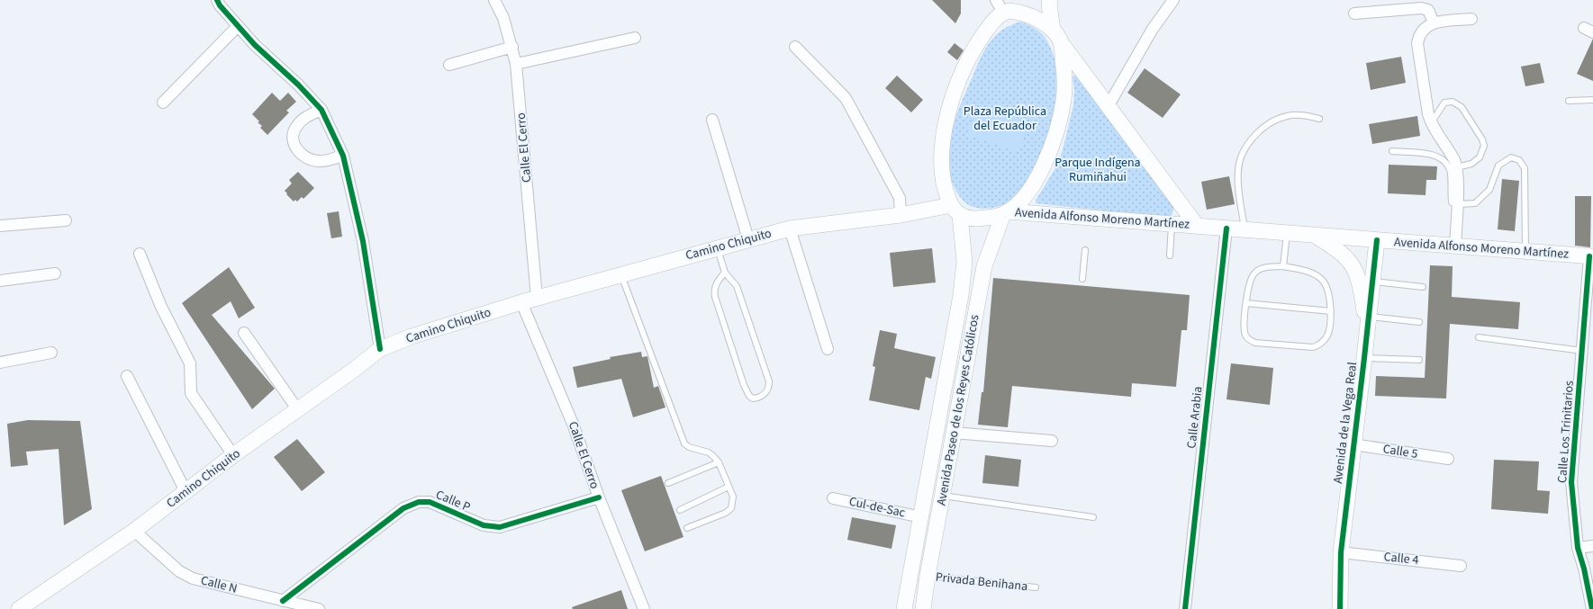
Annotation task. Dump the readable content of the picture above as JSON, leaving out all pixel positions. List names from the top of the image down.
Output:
{
  "streets": {
    "main road": [
      "Avenida Alfonso Moreno Martínez",
      "Camino Chiquito",
      "Avenida Paseo de los Reyes Católicos",
      "Avenida de la Vega Real"
    ],
    "street": [
      "Calle El Cerro",
      "Calle Arabia",
      "Calle Los Trinitarios",
      "Calle 5",
      "Calle P",
      "Cul-de-Sac",
      "Calle 4",
      "Calle N"
    ],
    "lane": ["Privada Benihana"]
  },
  "crossings": [
    ["Calle El Cerro", "Camino Chiquito"],
    ["Calle El Cerro", "Calle P"],
    ["Avenida Alfonso Moreno Martínez", "Avenida Paseo de los Reyes Católicos"],
    ["Avenida Alfonso Moreno Martínez", "Calle Arabia"],
    ["Avenida Alfonso Moreno Martínez", "Avenida de la Vega Real"],
    ["Avenida Alfonso Moreno Martínez", "Calle Los Trinitarios"],
    ["Camino Chiquito", "Avenida Paseo de los Reyes Católicos"],
    ["Camino Chiquito", "Calle N"],
    ["Avenida Paseo de los Reyes Católicos", "Cul-de-Sac"],
    ["Avenida Paseo de los Reyes Católicos", "Privada Benihana"],
    ["Avenida de la Vega Real", "Calle 5"],
    ["Avenida de la Vega Real", "Calle 4"],
    ["Calle P", "Calle N"]
  ],
  "parks": ["Plaza República del Ecuador", "Parque Indígena Rumiñahui"]
}
